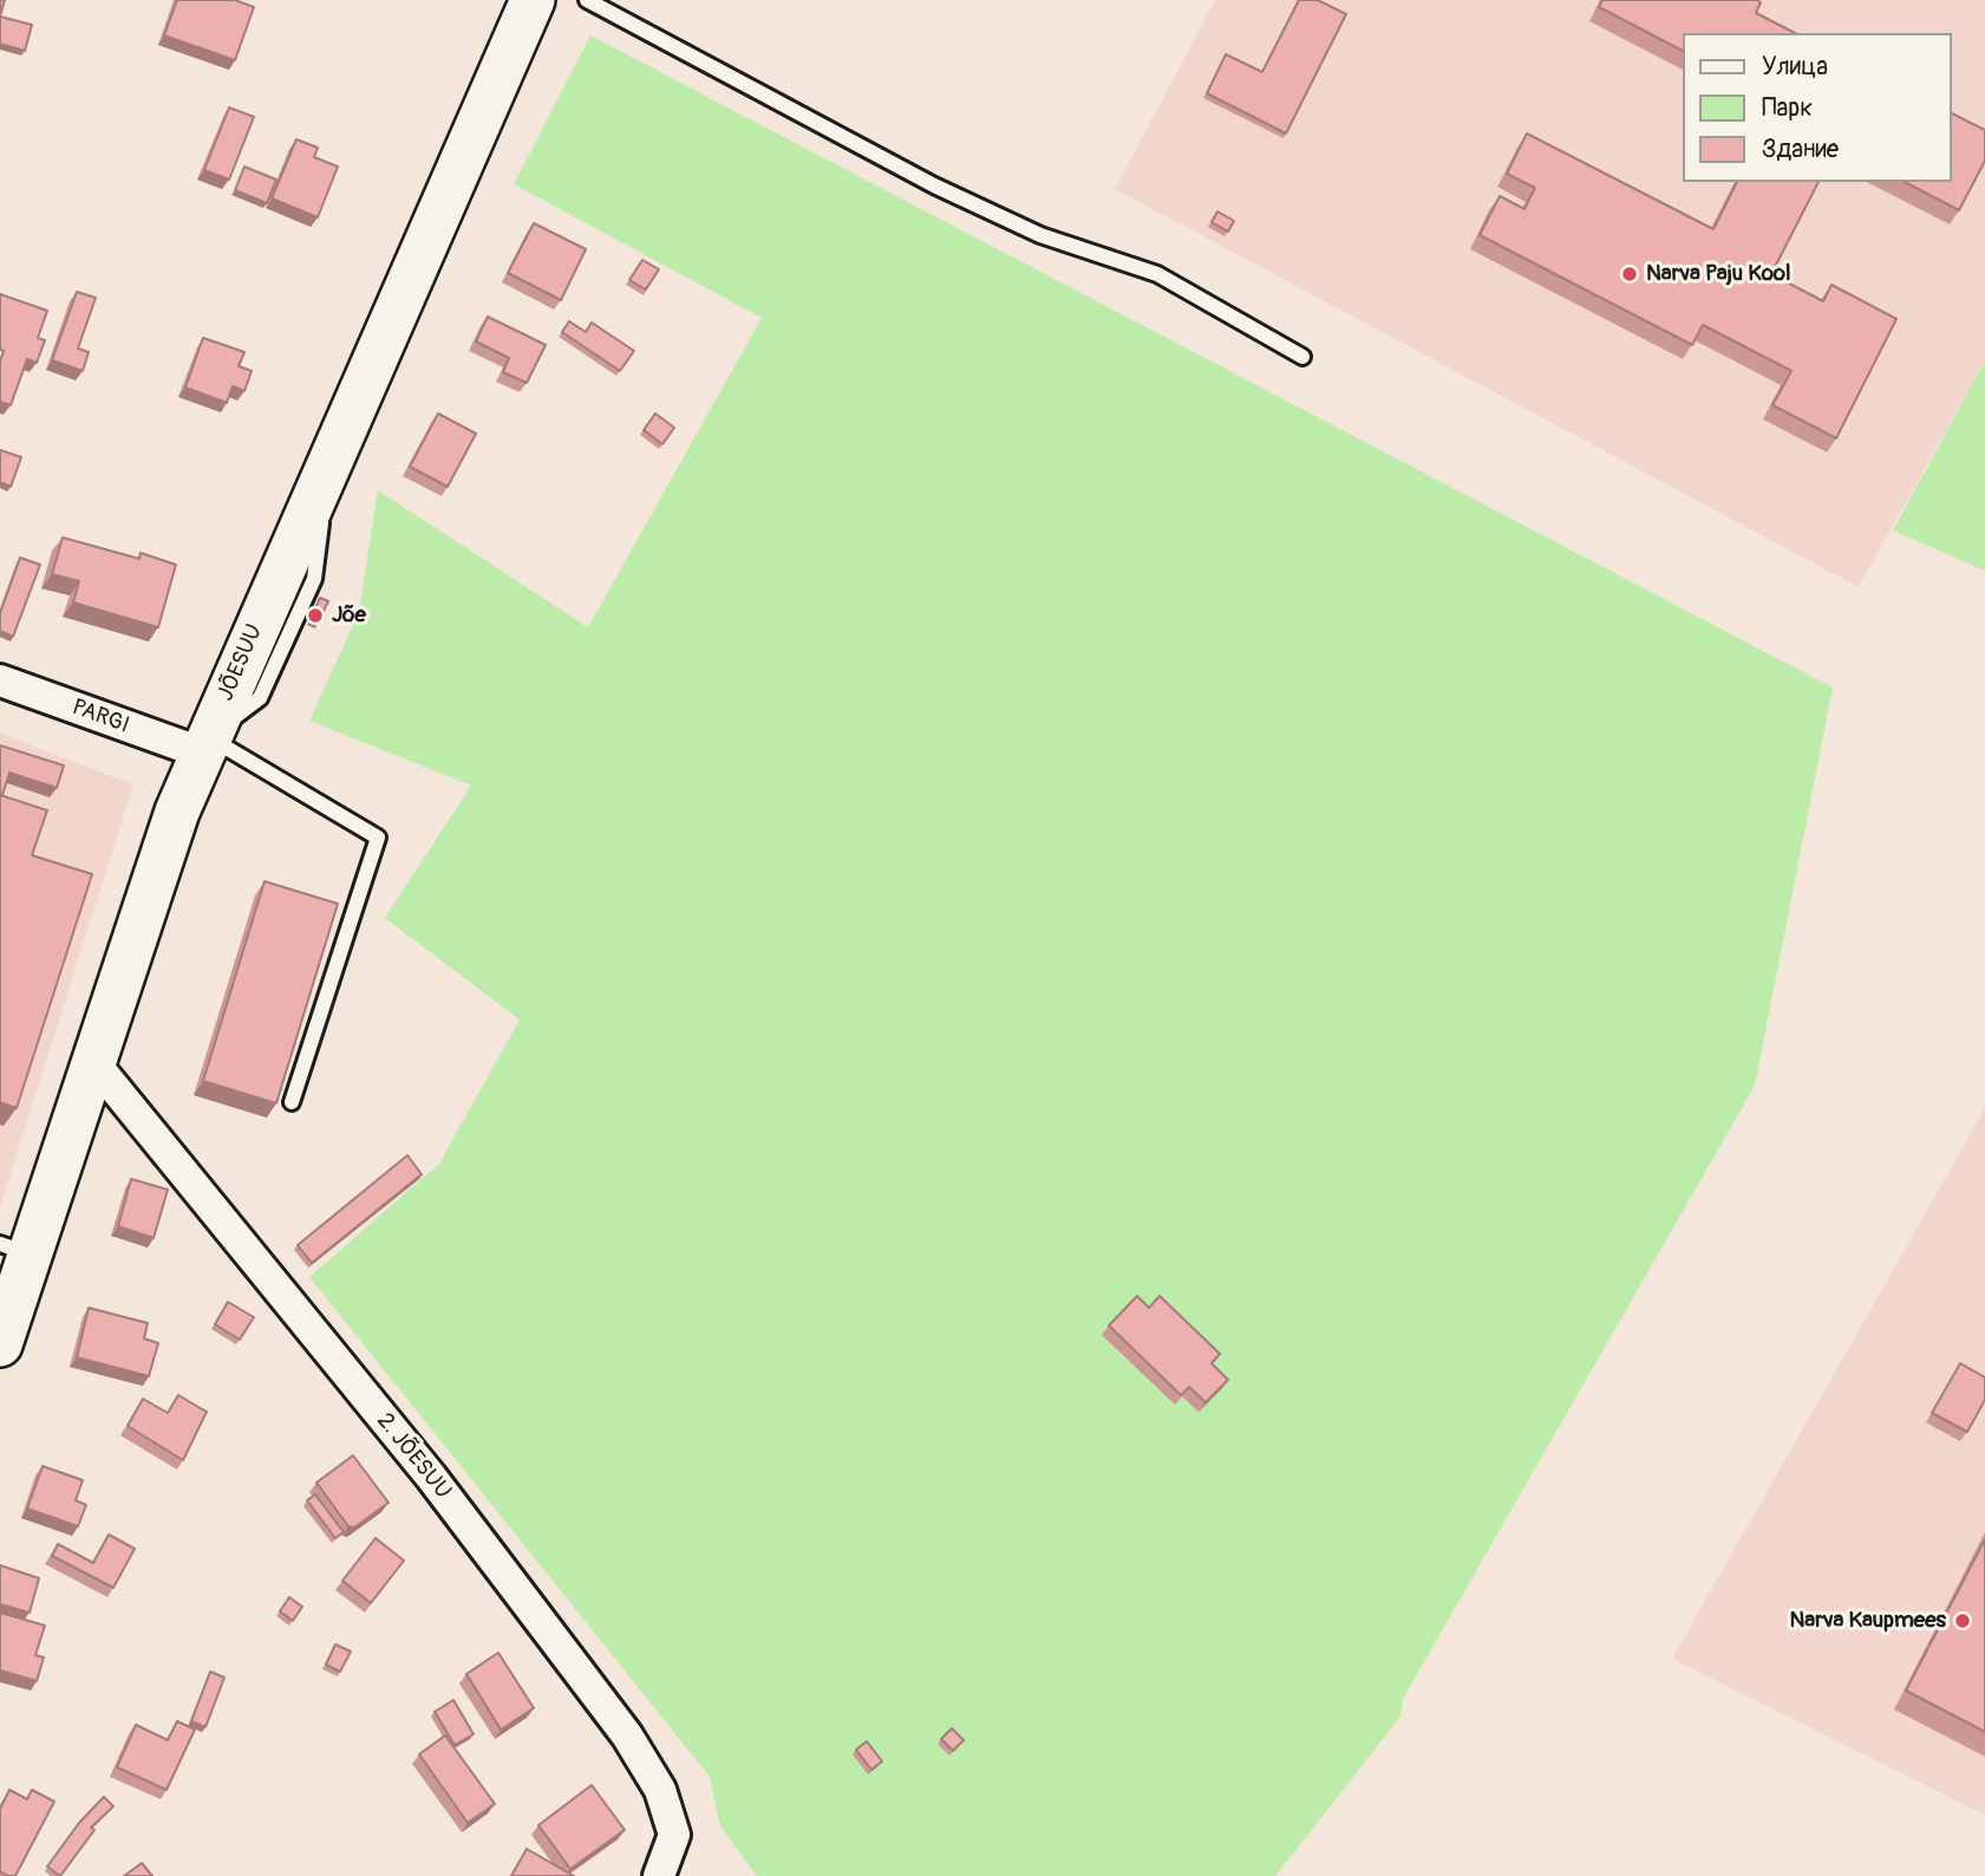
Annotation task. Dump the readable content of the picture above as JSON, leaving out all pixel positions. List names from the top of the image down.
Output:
{
  "streets": {
    "street": ["JÕESUU", "PARGI", "2. JÕESUU"]
  },
  "crossings": [
    ["JÕESUU", "PARGI"],
    ["JÕESUU", "2. JÕESUU"]
  ],
  "places": ["Narva Paju Kool", "Jõe", "Narva Kaupmees"],
  "legend": ["Улица", "Парк", "Здание"]
}
